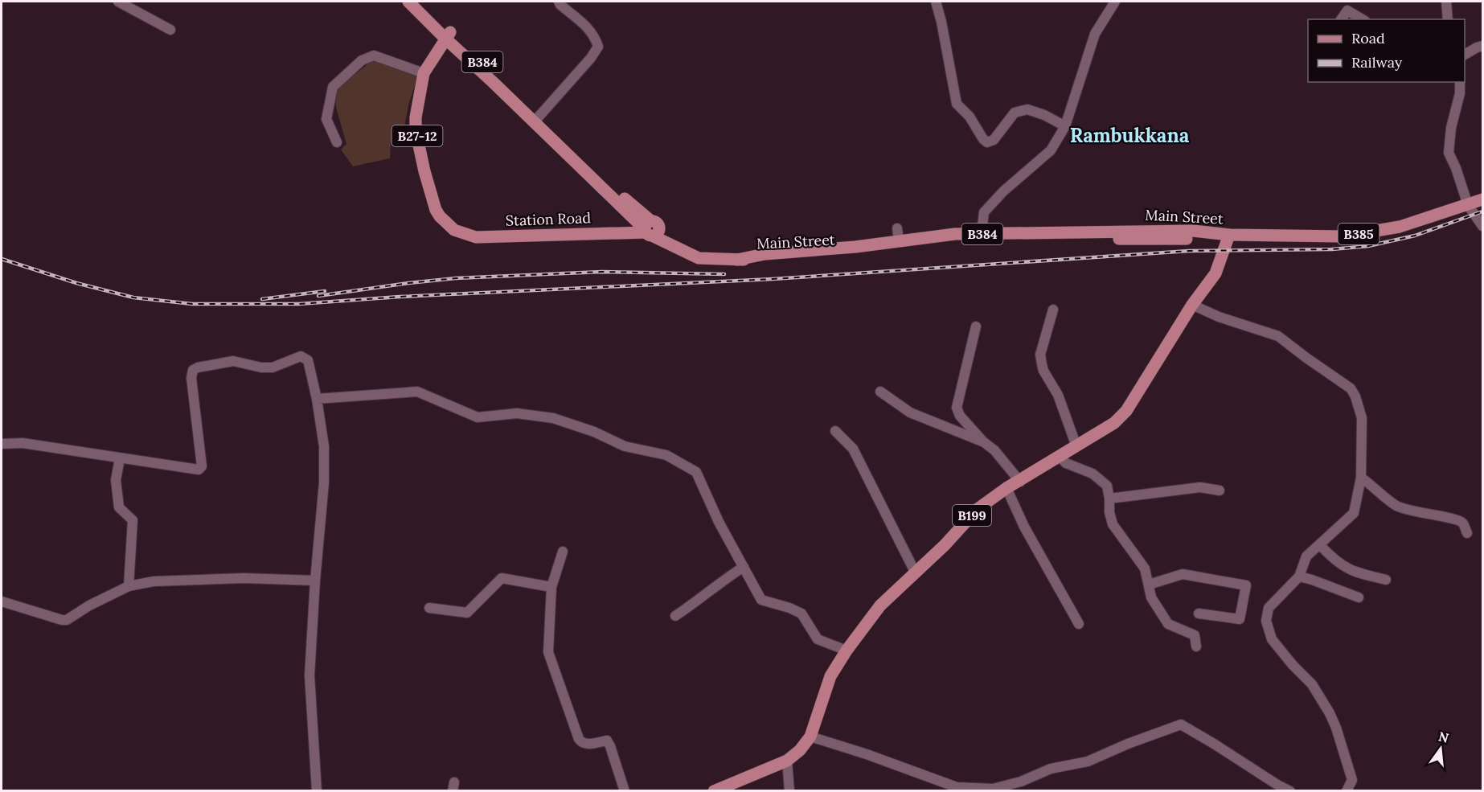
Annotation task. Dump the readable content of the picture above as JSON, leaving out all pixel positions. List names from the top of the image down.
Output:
{
  "streets": {
    "main road": [
      "B384",
      "B27-12",
      "Main Street",
      "Station Road",
      "B385",
      "B199"
    ]
  },
  "crossings": [
    ["B384", "B27-12"],
    ["B384", "Main Street"],
    ["B27-12", "Station Road"],
    ["Main Street", "Station Road"],
    ["Main Street", "B385"],
    ["Main Street", "B199"],
    ["B385", "B199"]
  ],
  "districts": ["Rambukkana"],
  "legend": ["Road", "Railway"],
  "north": "top"
}
